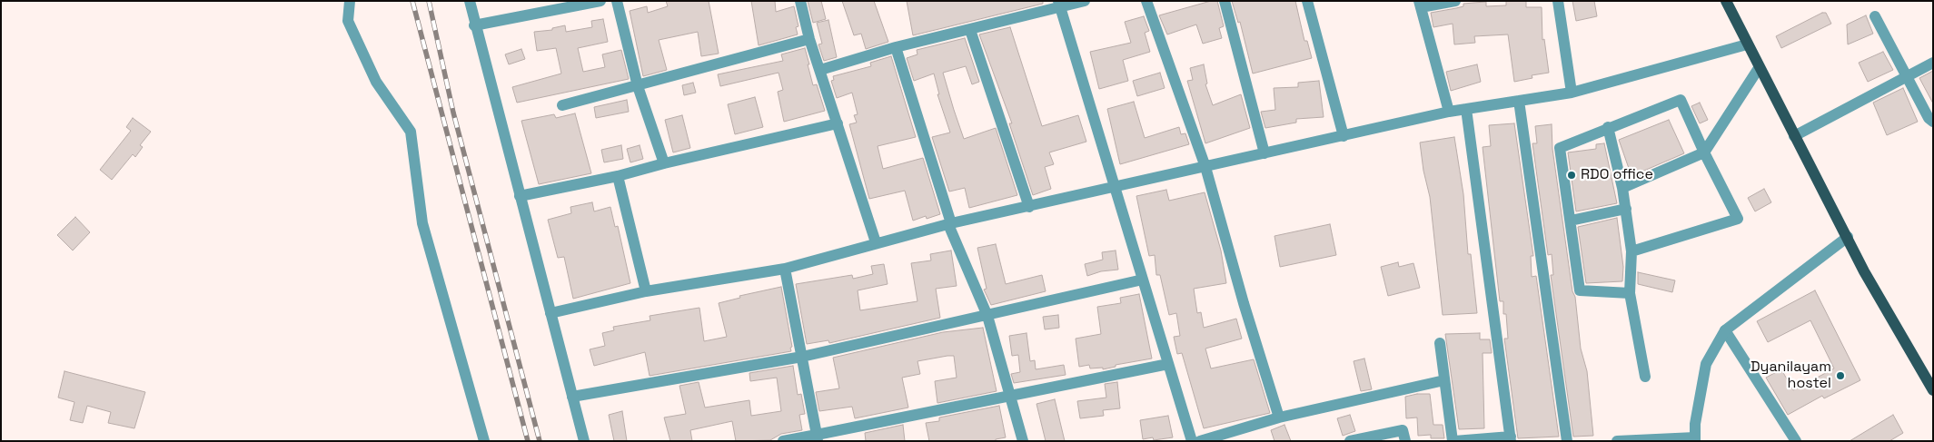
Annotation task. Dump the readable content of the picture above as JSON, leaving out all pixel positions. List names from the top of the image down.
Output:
{
  "places": ["RDO office", "Dyanilayam hostel"]
}
